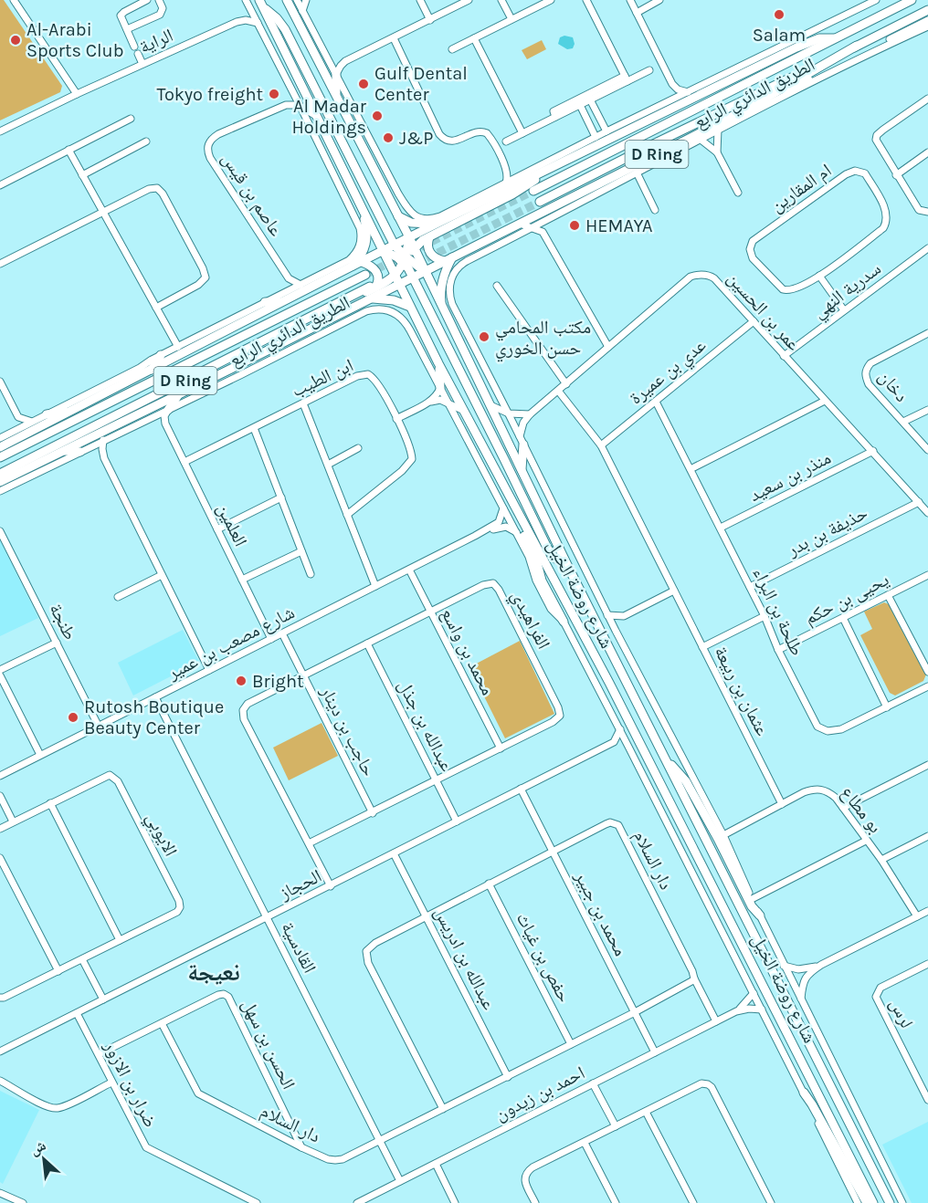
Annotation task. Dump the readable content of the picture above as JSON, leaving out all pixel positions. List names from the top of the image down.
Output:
{
  "streets": {
    "main road": ["الطريق الدائري الرابع", "D Ring", "شارع روضة الخيل"],
    "street": [
      "الراية",
      "ام المقارين",
      "عاصم بن قيس",
      "سدرية النهي",
      "عمر بن الحسين",
      "عدي بن عميرة",
      "ابن الطيب",
      "دخان",
      "منذر بن سعيد",
      "العلمين",
      "حذيفة بن بدر",
      "يحيى بن حكم",
      "طلحة بن البراء",
      "الفراهيدي",
      "طنجة",
      "شارع مصعب بن عمير",
      "محمد بن واسع",
      "عثمان بن ربيعة",
      "عبدالله بن جذل",
      "حاجب بن دينار",
      "بو مطاع",
      "الايوبي",
      "دار السلام",
      "الحجاز",
      "محمد بن جبير",
      "القادسية",
      "حفص بن غياث",
      "عبدالله بن ادريس",
      "لرس",
      "الحسن بن سهل",
      "ضرار بن الازور",
      "احمد بن زيدون"
    ]
  },
  "crossings": [
    ["الطريق الدائري الرابع", "D Ring"],
    ["الطريق الدائري الرابع", "عاصم بن قيس"],
    ["الطريق الدائري الرابع", "شارع روضة الخيل"],
    ["D Ring", "شارع روضة الخيل"],
    ["سدرية النهي", "عمر بن الحسين"],
    ["عمر بن الحسين", "عدي بن عميرة"],
    ["عمر بن الحسين", "منذر بن سعيد"],
    ["عمر بن الحسين", "حذيفة بن بدر"],
    ["عمر بن الحسين", "شارع روضة الخيل"],
    ["عمر بن الحسين", "عثمان بن ربيعة"],
    ["عدي بن عميرة", "طلحة بن البراء"],
    ["عدي بن عميرة", "عثمان بن ربيعة"],
    ["ابن الطيب", "العلمين"],
    ["منذر بن سعيد", "طلحة بن البراء"],
    ["العلمين", "شارع مصعب بن عمير"],
    ["حذيفة بن بدر", "طلحة بن البراء"],
    ["شارع روضة الخيل", "شارع مصعب بن عمير"],
    ["شارع روضة الخيل", "بو مطاع"],
    ["شارع روضة الخيل", "احمد بن زيدون"],
    ["يحيى بن حكم", "طلحة بن البراء"],
    ["الفراهيدي", "محمد بن واسع"],
    ["الفراهيدي", "عبدالله بن جذل"],
    ["الفراهيدي", "حاجب بن دينار"],
    ["الفراهيدي", "الحجاز"],
    ["طنجة", "شارع مصعب بن عمير"],
    ["شارع مصعب بن عمير", "محمد بن واسع"],
    ["شارع مصعب بن عمير", "حاجب بن دينار"],
    ["شارع مصعب بن عمير", "القادسية"],
    ["عثمان بن ربيعة", "بو مطاع"],
    ["عبدالله بن جذل", "الحجاز"],
    ["دار السلام", "محمد بن جبير"],
    ["دار السلام", "القادسية"],
    ["دار السلام", "حفص بن غياث"],
    ["دار السلام", "عبدالله بن ادريس"],
    ["دار السلام", "الحسن بن سهل"],
    ["الحجاز", "محمد بن جبير"],
    ["الحجاز", "القادسية"],
    ["الحجاز", "عبدالله بن ادريس"],
    ["الحجاز", "ضرار بن الازور"],
    ["محمد بن جبير", "احمد بن زيدون"],
    ["القادسية", "احمد بن زيدون"],
    ["الحسن بن سهل", "ضرار بن الازور"]
  ],
  "districts": ["نعيجة"],
  "places": [
    "Salam",
    "Al-Arabi Sports Club",
    "Gulf Dental Center",
    "Tokyo freight",
    "Al Madar Holdings",
    "J&P",
    "HEMAYA",
    "مكتب المحامي حسن الخوري",
    "Bright",
    "Rutosh Boutique Beauty Center"
  ],
  "north": "top left"
}
